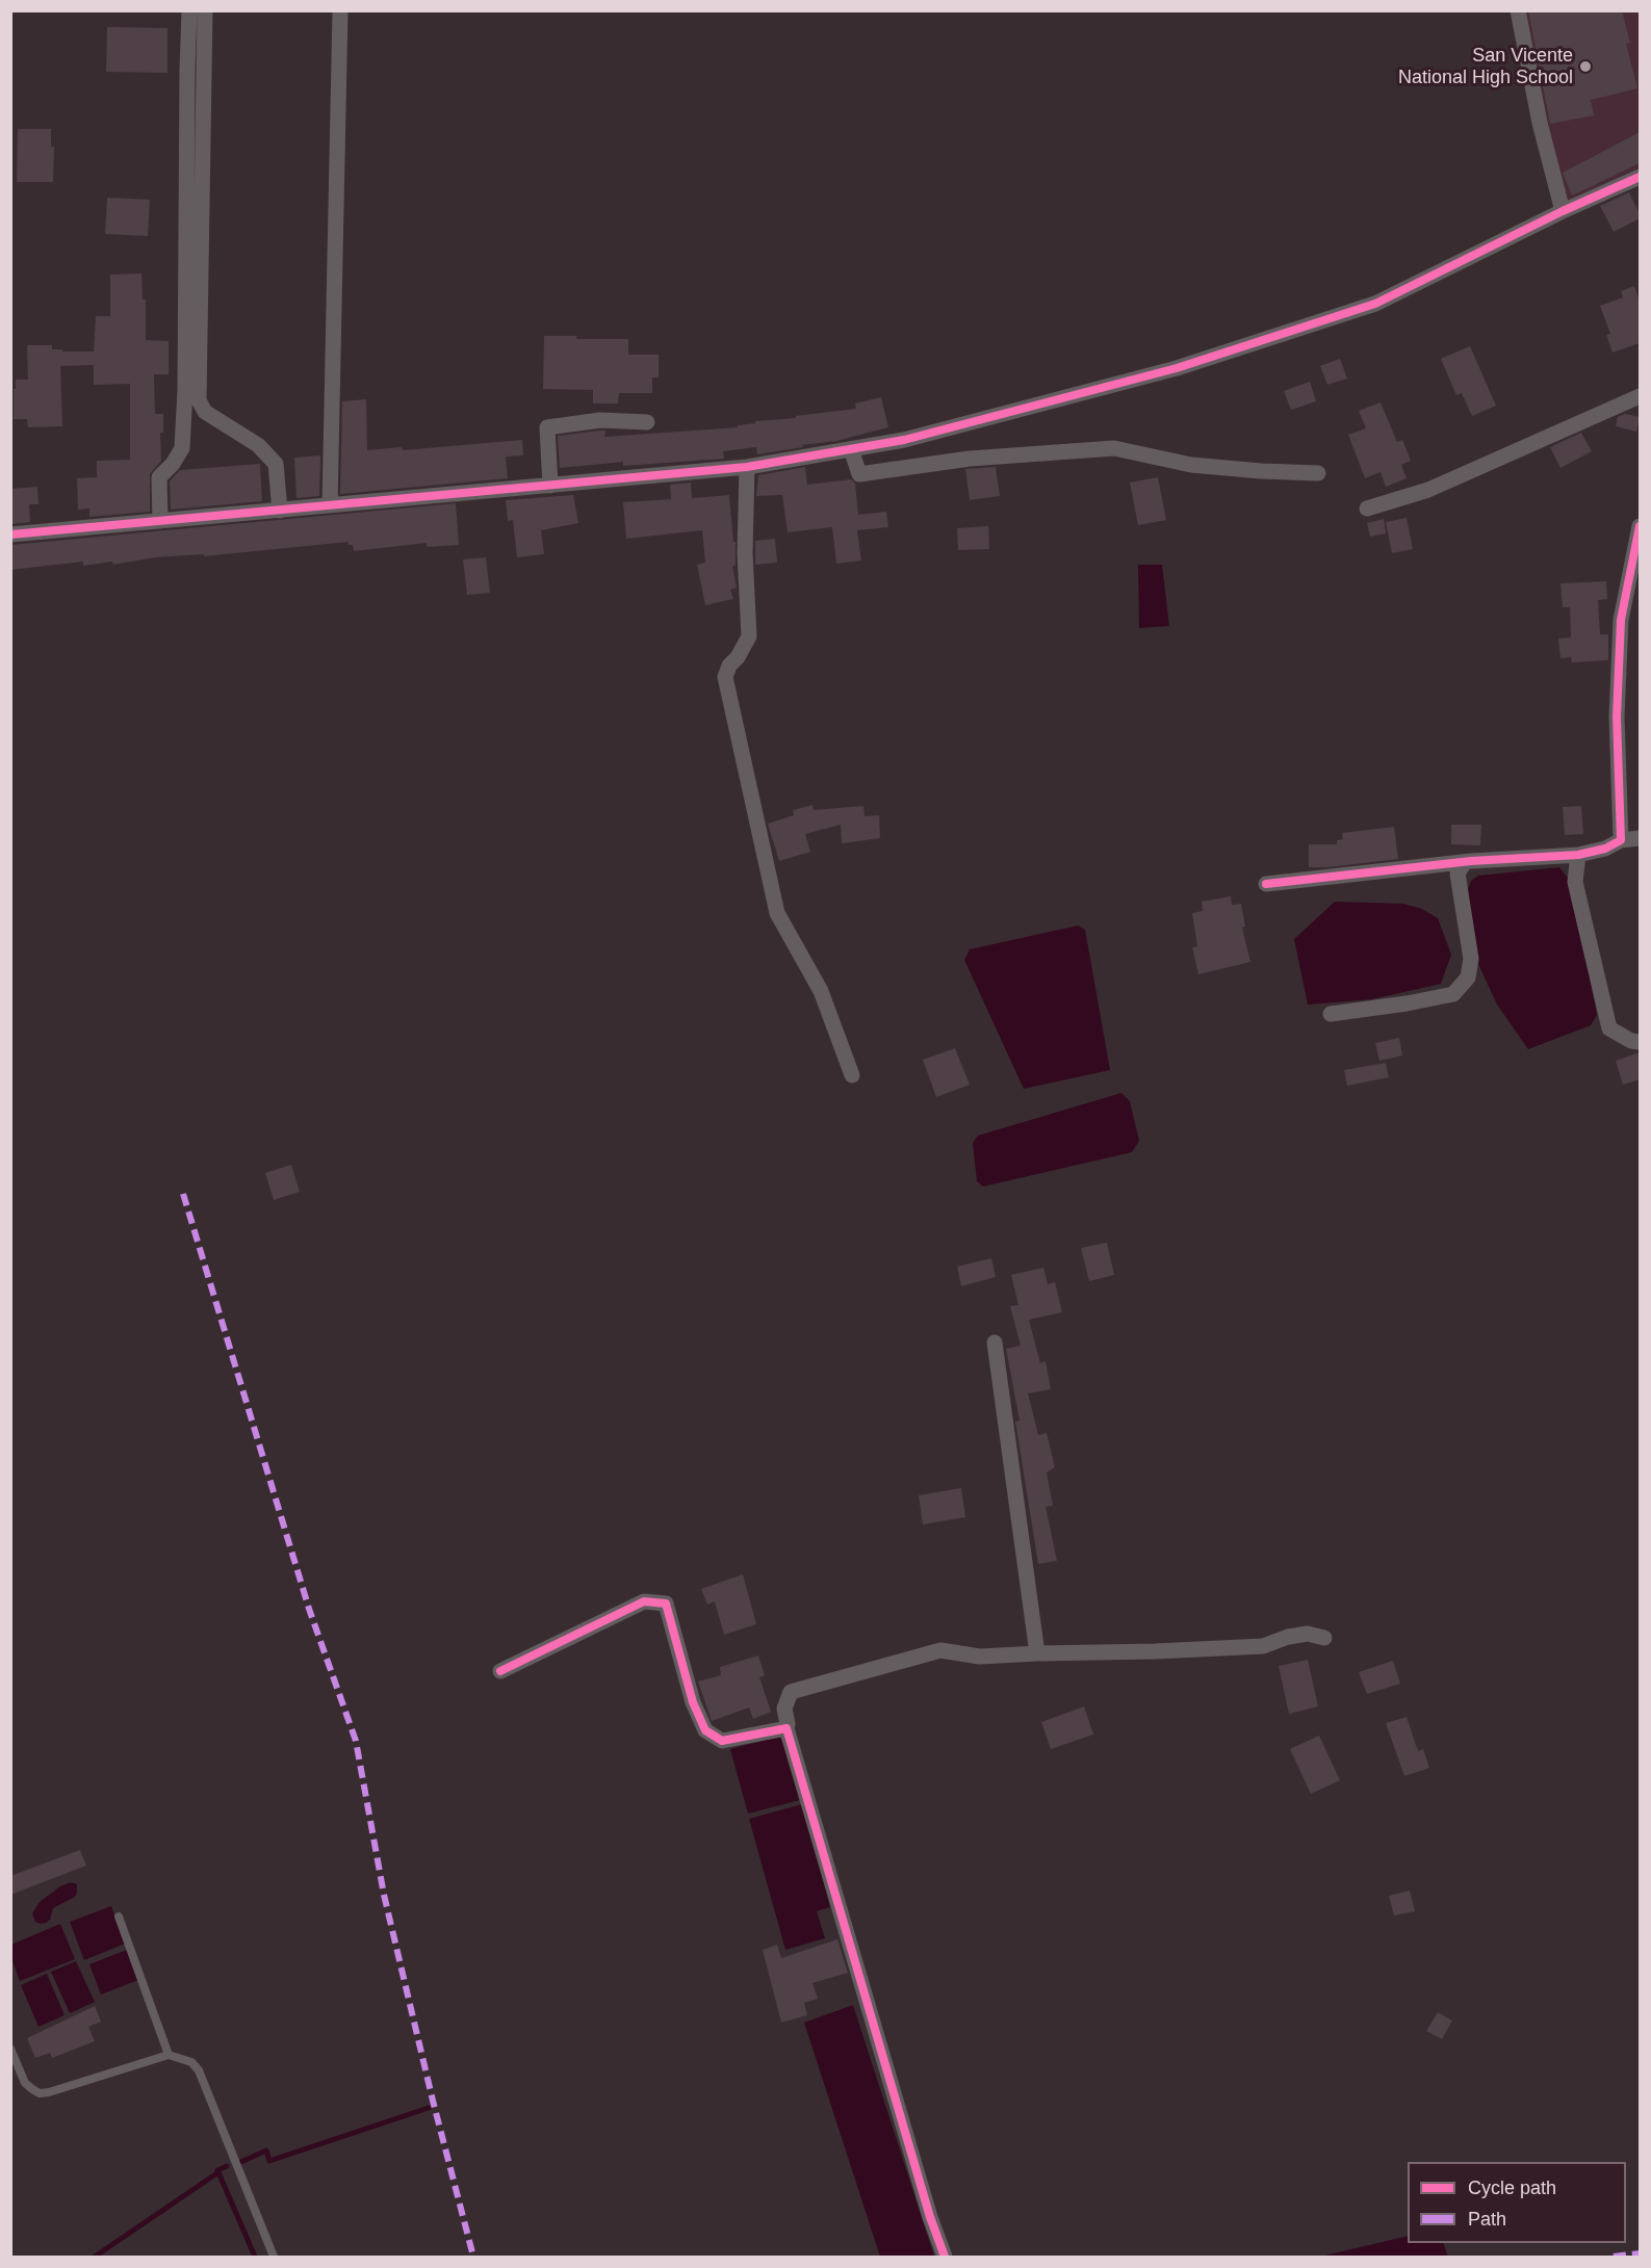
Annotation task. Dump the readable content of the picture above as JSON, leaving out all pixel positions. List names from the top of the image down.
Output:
{
  "places": ["San Vicente National High School"],
  "legend": ["Cycle path", "Path"]
}
